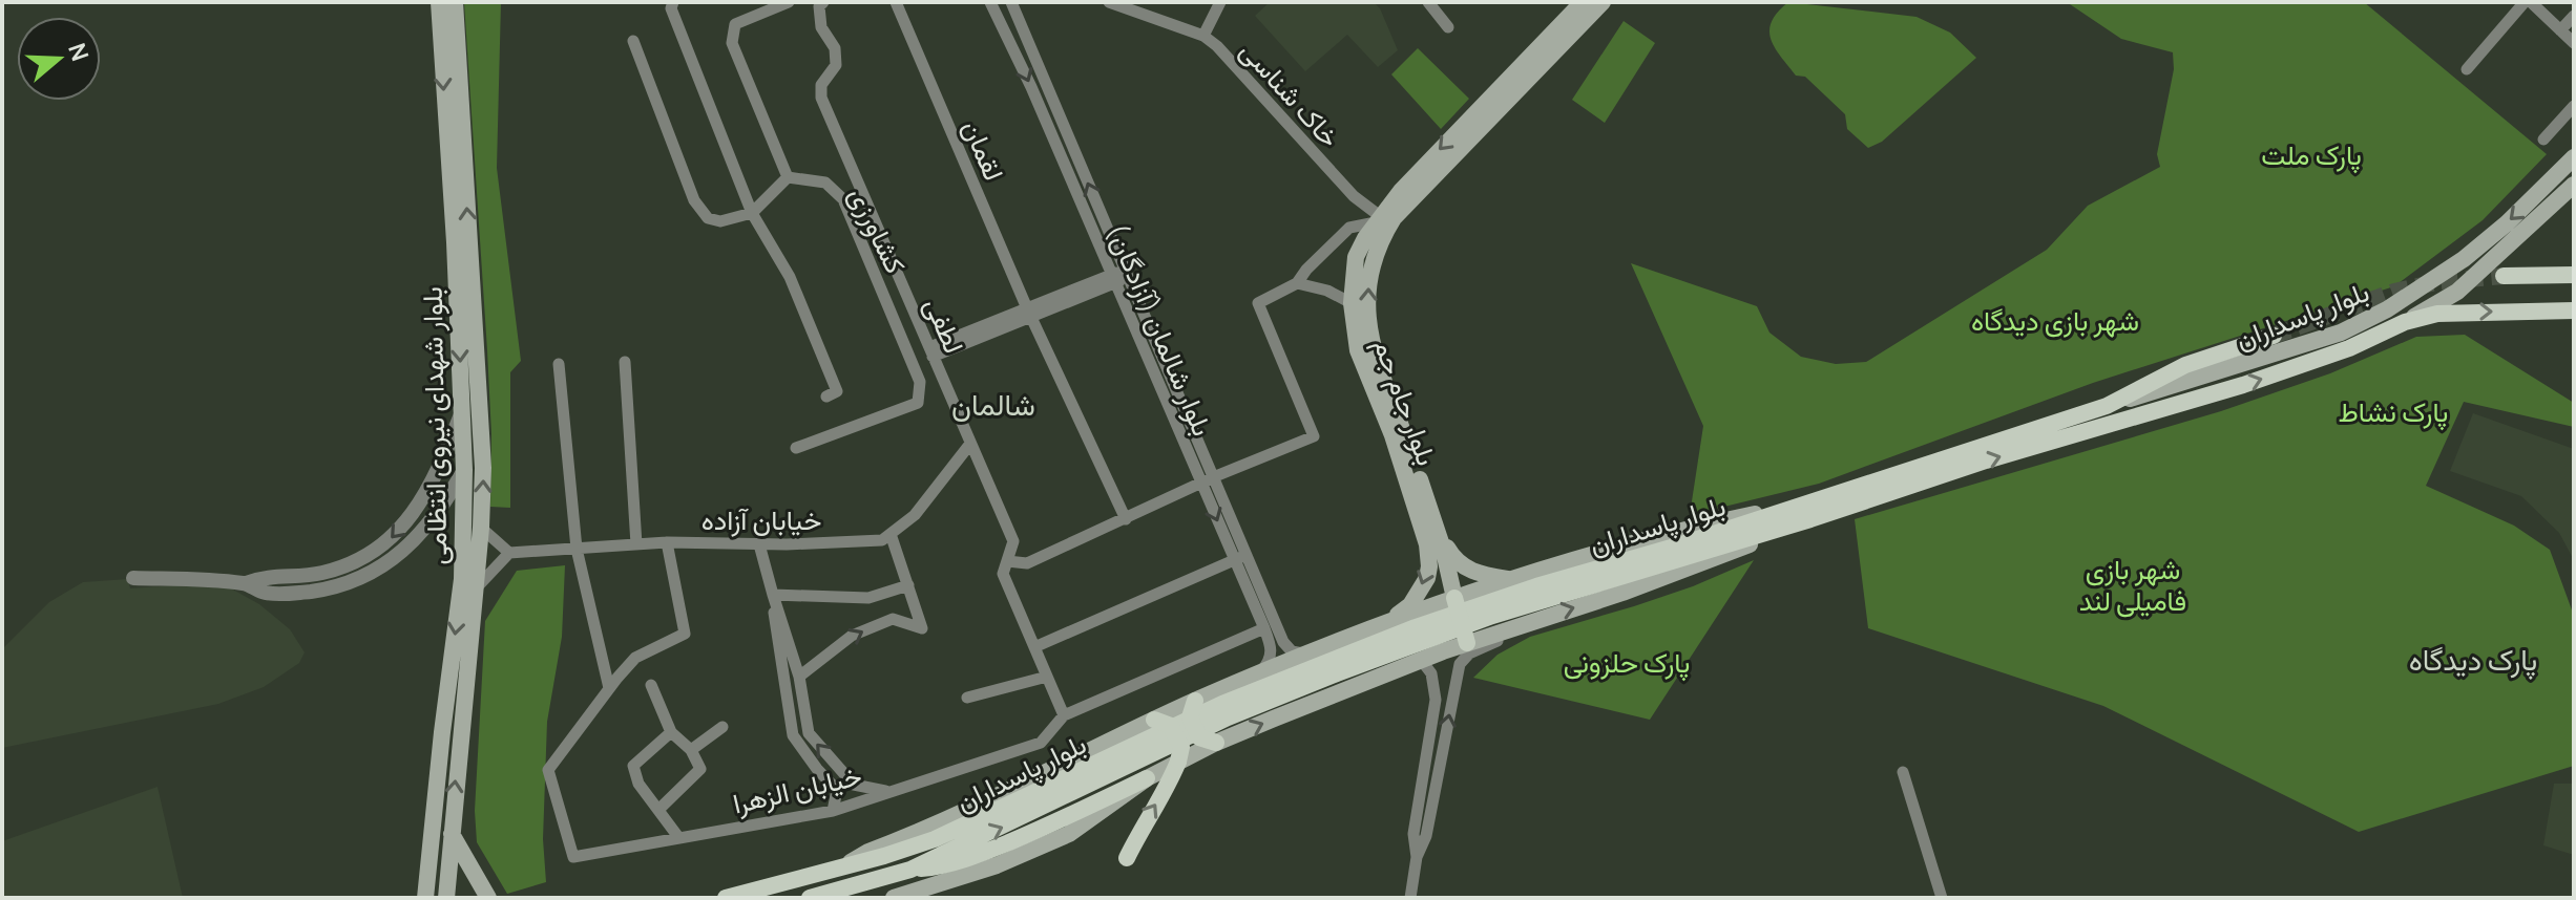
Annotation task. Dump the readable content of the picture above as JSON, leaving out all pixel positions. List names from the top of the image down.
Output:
{
  "streets": {
    "main road": ["بلوار پاسداران", "بلوار جام جم", "بلوار شهدای نیروی انتظامی"],
    "street": [
      "خاک شناسی",
      "لقمان",
      "کشاورزی",
      "لطفی",
      "بلوار شالمان (آزادگان)",
      "خیابان آزاده",
      "خیابان الزهرا"
    ]
  },
  "crossings": [
    ["خاک شناسی", "بلوار جام جم"],
    ["لطفی", "خیابان الزهرا"]
  ],
  "districts": ["شالمان", "پارک دیدگاه"],
  "parks": [
    "پارک ملت",
    "شهر بازی دیدگاه",
    "پارک نشاط",
    "شهر بازی فامیلی لند",
    "پارک حلزونی"
  ],
  "north": "right"
}
